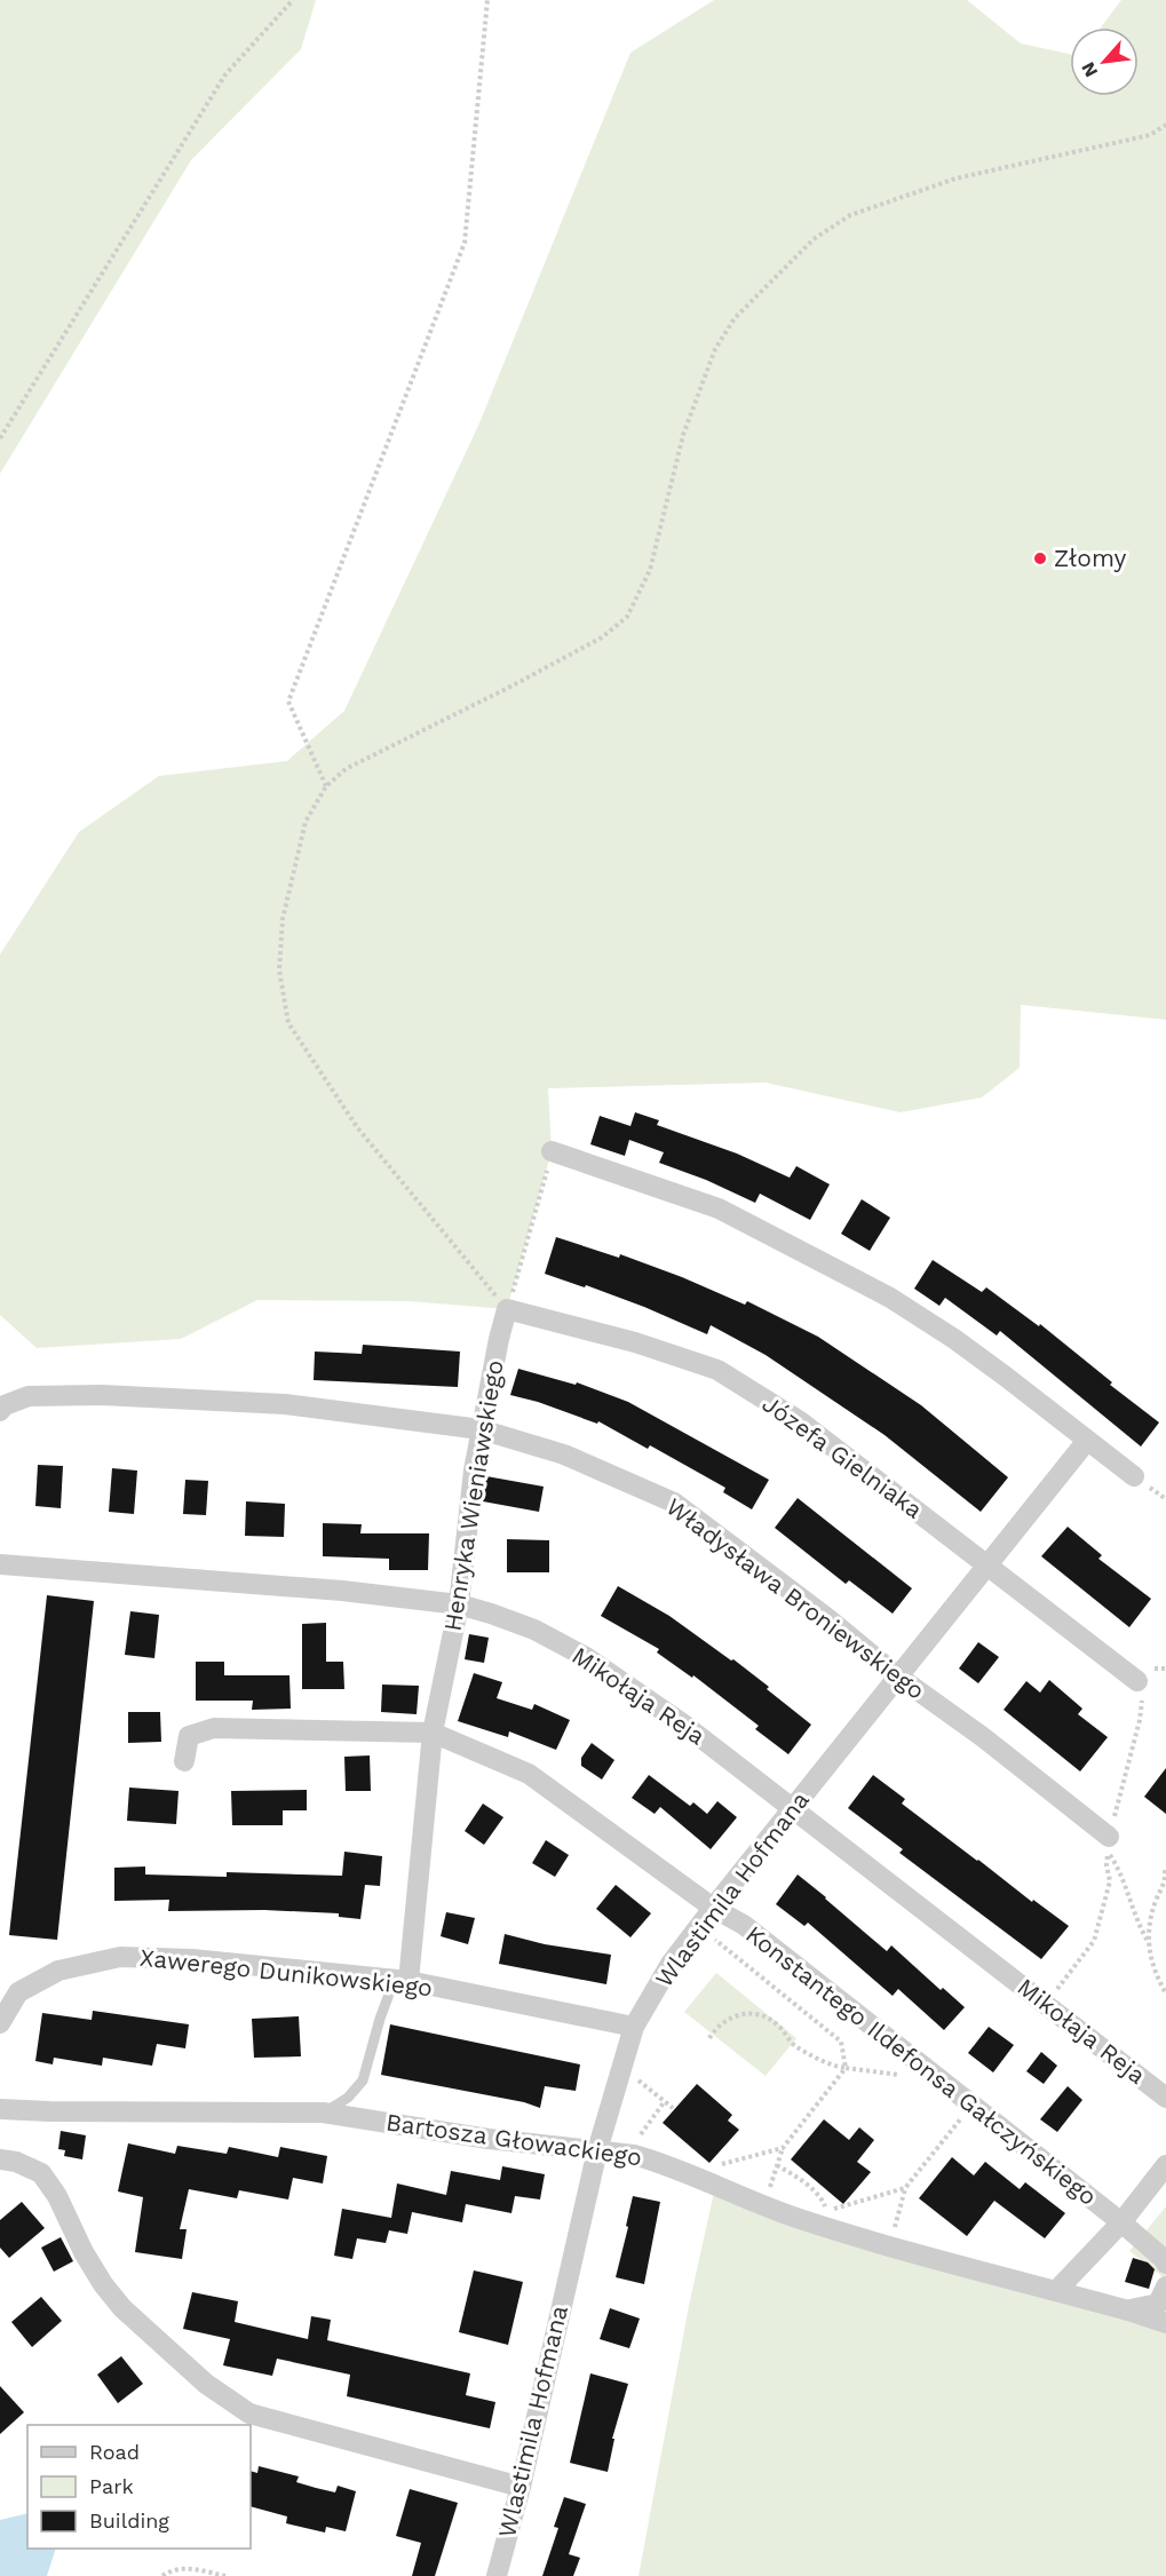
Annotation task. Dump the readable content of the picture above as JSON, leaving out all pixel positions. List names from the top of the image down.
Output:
{
  "streets": {
    "street": [
      "Józefa Gielniaka",
      "Henryka Wieniawskiego",
      "Władysława Broniewskiego",
      "Mikołaja Reja",
      "Wlastimila Hofmana",
      "Xawerego Dunikowskiego",
      "Konstantego Ildefonsa Gałczyńskiego",
      "Bartosza Głowackiego"
    ]
  },
  "crossings": [
    ["Józefa Gielniaka", "Henryka Wieniawskiego"],
    ["Józefa Gielniaka", "Wlastimila Hofmana"],
    ["Henryka Wieniawskiego", "Władysława Broniewskiego"],
    ["Henryka Wieniawskiego", "Mikołaja Reja"],
    ["Henryka Wieniawskiego", "Xawerego Dunikowskiego"],
    ["Henryka Wieniawskiego", "Konstantego Ildefonsa Gałczyńskiego"],
    ["Władysława Broniewskiego", "Wlastimila Hofmana"],
    ["Mikołaja Reja", "Wlastimila Hofmana"],
    ["Wlastimila Hofmana", "Xawerego Dunikowskiego"],
    ["Wlastimila Hofmana", "Konstantego Ildefonsa Gałczyńskiego"],
    ["Wlastimila Hofmana", "Bartosza Głowackiego"]
  ],
  "places": ["Złomy"],
  "legend": ["Road", "Park", "Building"],
  "north": "bottom left"
}
